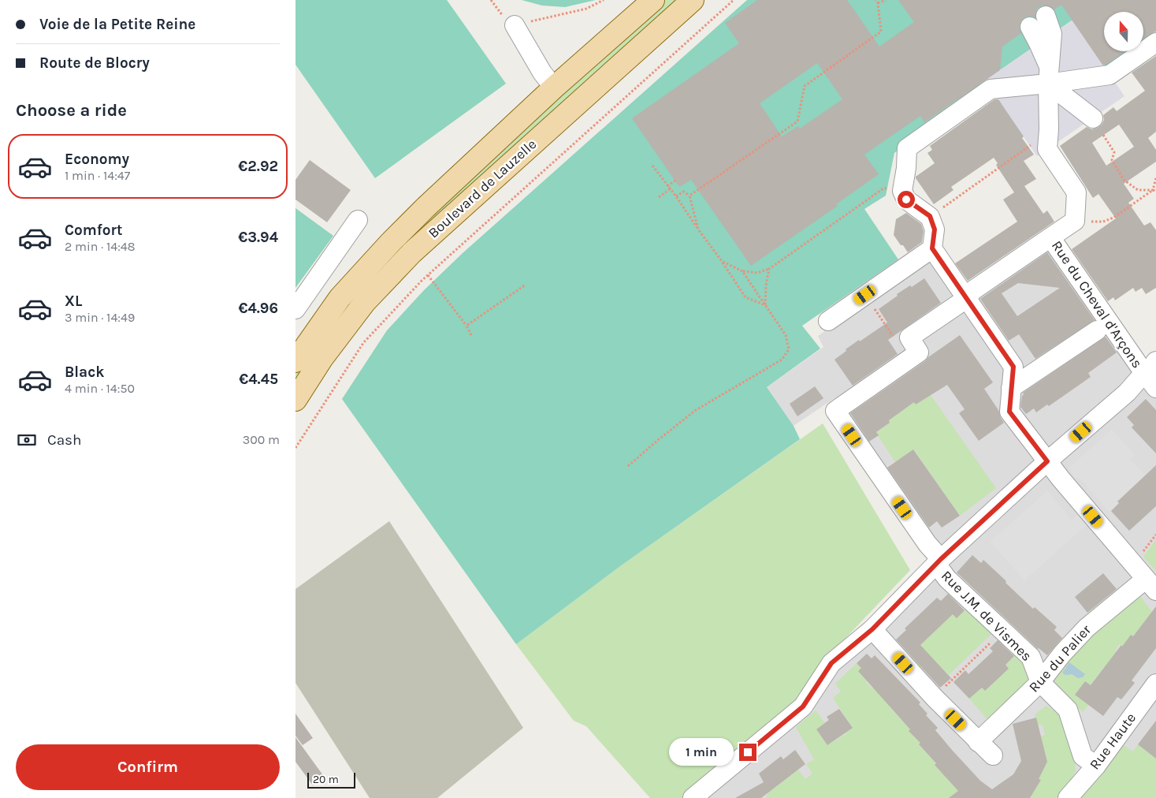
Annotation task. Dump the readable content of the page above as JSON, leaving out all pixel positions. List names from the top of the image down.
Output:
{
  "streets": {
    "main road": ["Boulevard de Lauzelle"],
    "street": [
      "Rue du Cheval d'Arçons",
      "Rue J.M. de Vismes",
      "Rue du Palier",
      "Rue Haute"
    ]
  },
  "crossings": [
    ["Rue J.M. de Vismes", "Rue du Palier"],
    ["Rue J.M. de Vismes", "Rue Haute"]
  ],
  "scale_bar": "20 m",
  "north": "top",
  "page": {
    "banner": ["Voie de la Petite Reine", "Route de Blocry"],
    "heading": "Choose a ride",
    "list": [
      {
        "name": "Economy",
        "note": "1 min · 14:47",
        "value": "€2.92"
      },
      {
        "name": "Comfort",
        "note": "2 min · 14:48",
        "value": "€3.94"
      },
      {
        "name": "XL",
        "note": "3 min · 14:49",
        "value": "€4.96"
      },
      {
        "name": "Black",
        "note": "4 min · 14:50",
        "value": "€4.45"
      }
    ],
    "pay": ["Cash", "300 m"],
    "buttons": "Confirm",
    "bubble": "1 min",
    "scale": "20 m"
  }
}
